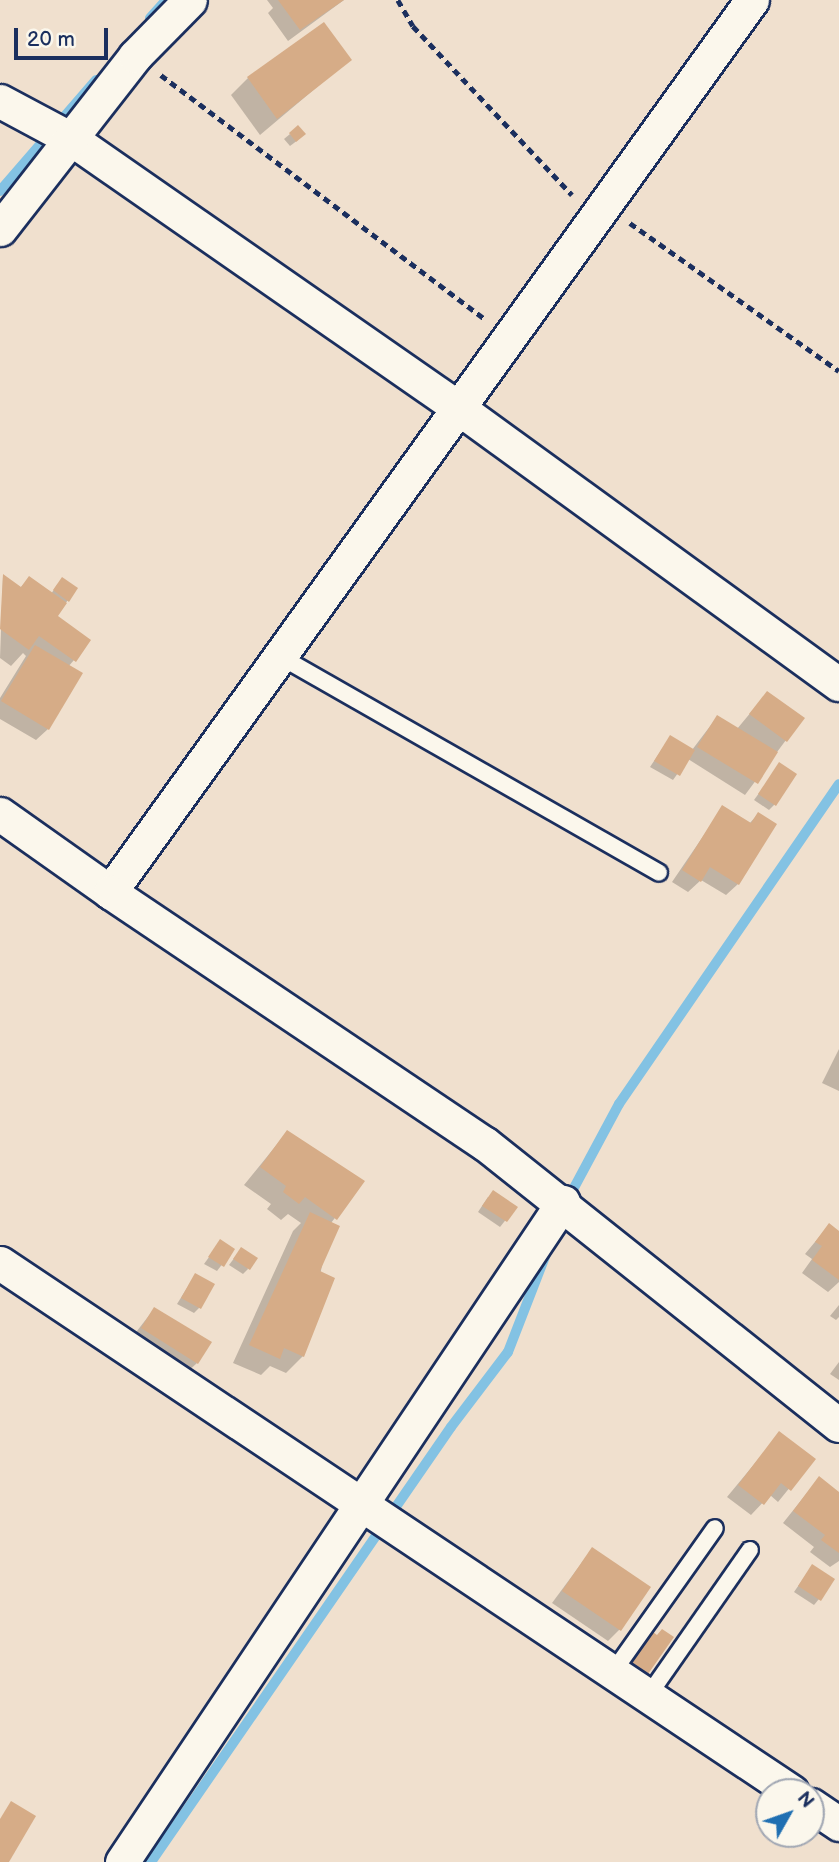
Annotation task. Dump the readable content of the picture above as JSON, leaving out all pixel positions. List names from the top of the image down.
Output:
{
  "scale_bar": "20 m",
  "north": "top right"
}
